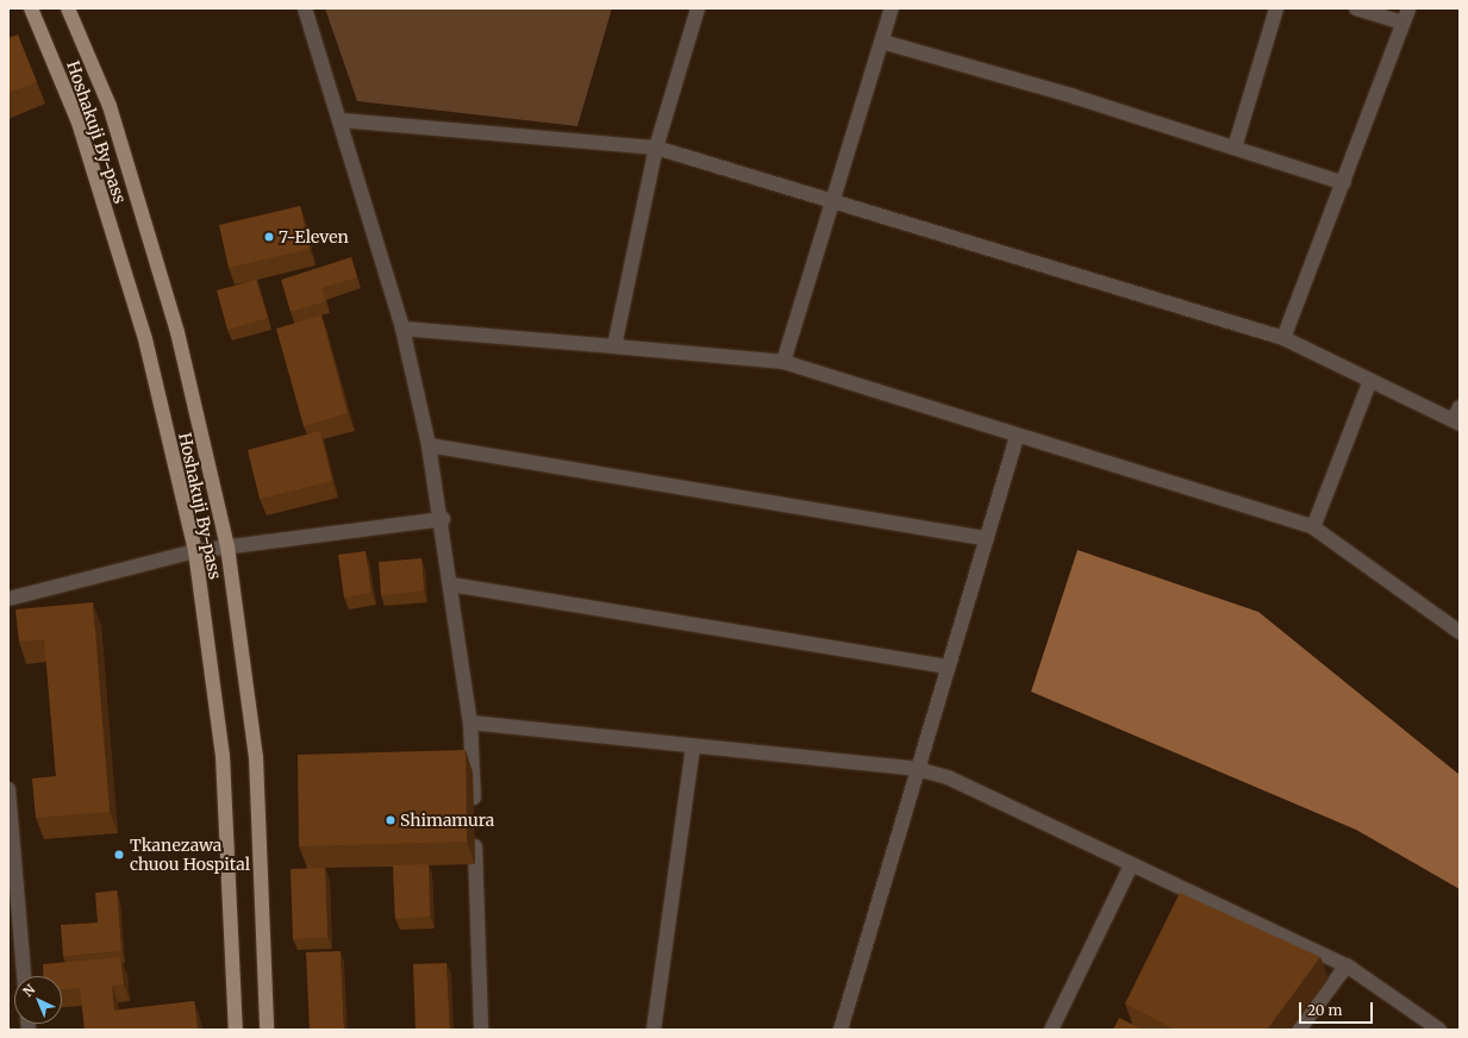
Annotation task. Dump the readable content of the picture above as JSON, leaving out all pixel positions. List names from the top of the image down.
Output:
{
  "streets": {
    "main road": ["Hoshakuji By-pass"]
  },
  "places": ["7-Eleven", "Shimamura", "Tkanezawa chuou Hospital"],
  "scale_bar": "20 m",
  "north": "top left"
}
